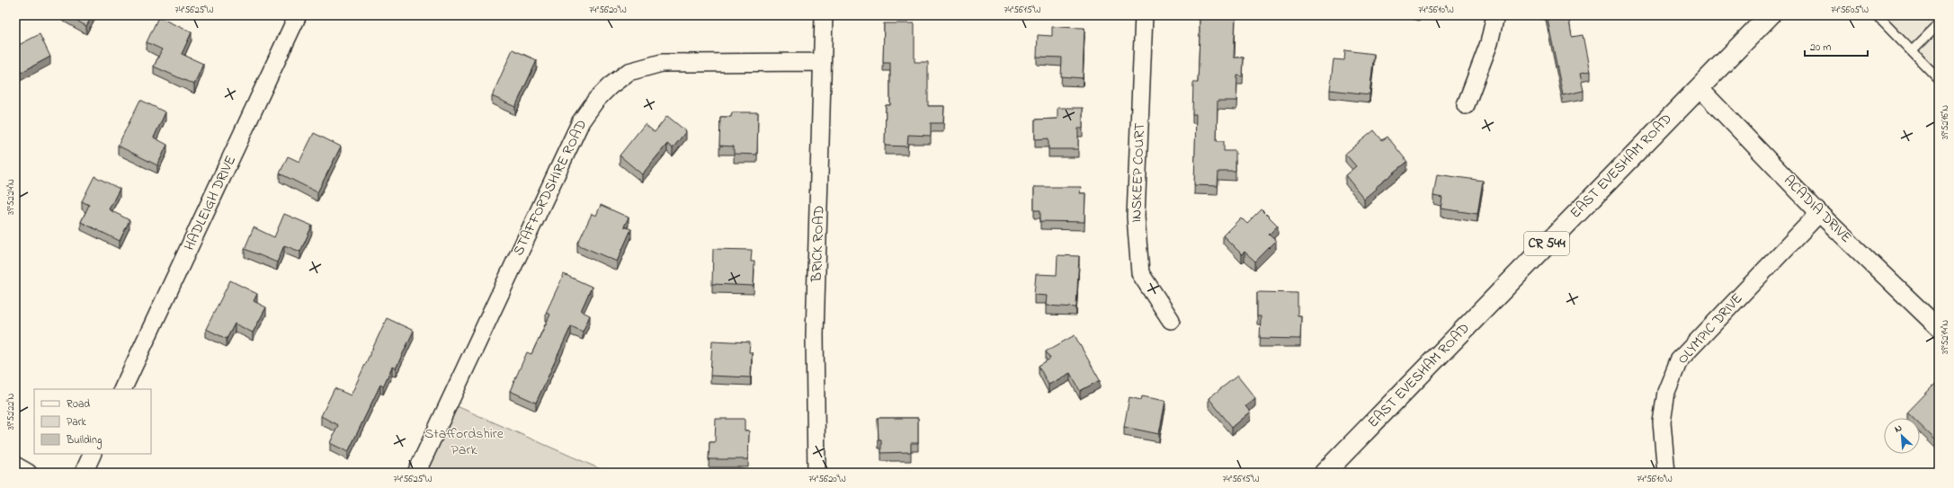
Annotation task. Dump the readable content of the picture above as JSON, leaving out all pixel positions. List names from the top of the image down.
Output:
{
  "streets": {
    "main road": ["EAST EVESHAM ROAD", "CR 544"],
    "street": [
      "INSKEEP COURT",
      "STAFFORDSHIRE ROAD",
      "HADLEIGH DRIVE",
      "ACADIA DRIVE",
      "BRICK ROAD",
      "OLYMPIC DRIVE"
    ]
  },
  "crossings": [
    ["EAST EVESHAM ROAD", "ACADIA DRIVE"],
    ["STAFFORDSHIRE ROAD", "BRICK ROAD"],
    ["ACADIA DRIVE", "OLYMPIC DRIVE"]
  ],
  "parks": ["Staffordshire Park"],
  "legend": ["Road", "Park", "Building"],
  "scale_bar": "20 m",
  "north": "top left",
  "coordinates": [
    "74°56'25\"W",
    "74°56'20\"W",
    "74°56'15\"W",
    "74°56'10\"W",
    "74°56'05\"W",
    "39°52'16\"N",
    "39°52'24\"N",
    "39°52'14\"N",
    "39°52'22\"N"
  ]
}
